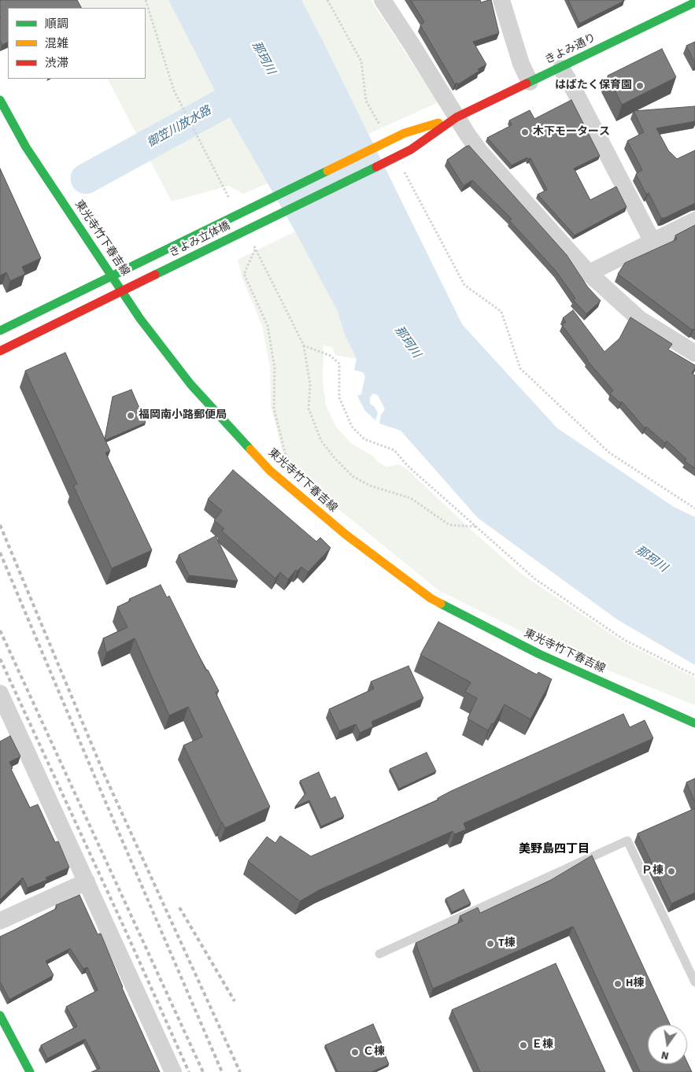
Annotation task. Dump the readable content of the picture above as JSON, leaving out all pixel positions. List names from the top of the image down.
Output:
{
  "streets": {
    "street": ["きよみ通り", "東光寺竹下春吉線", "きよみ立体橋"]
  },
  "crossings": [
    ["きよみ通り", "きよみ立体橋"]
  ],
  "districts": ["美野島四丁目"],
  "water": ["那珂川", "御笠川放水路"],
  "places": [
    "はばたく保育園",
    "木下モータース",
    "福岡南小路郵便局",
    "Ｐ棟",
    "T棟",
    "H棟",
    "Ｅ棟",
    "Ｃ棟"
  ],
  "legend": ["順調", "混雑", "渋滞"],
  "north": "bottom"
}
